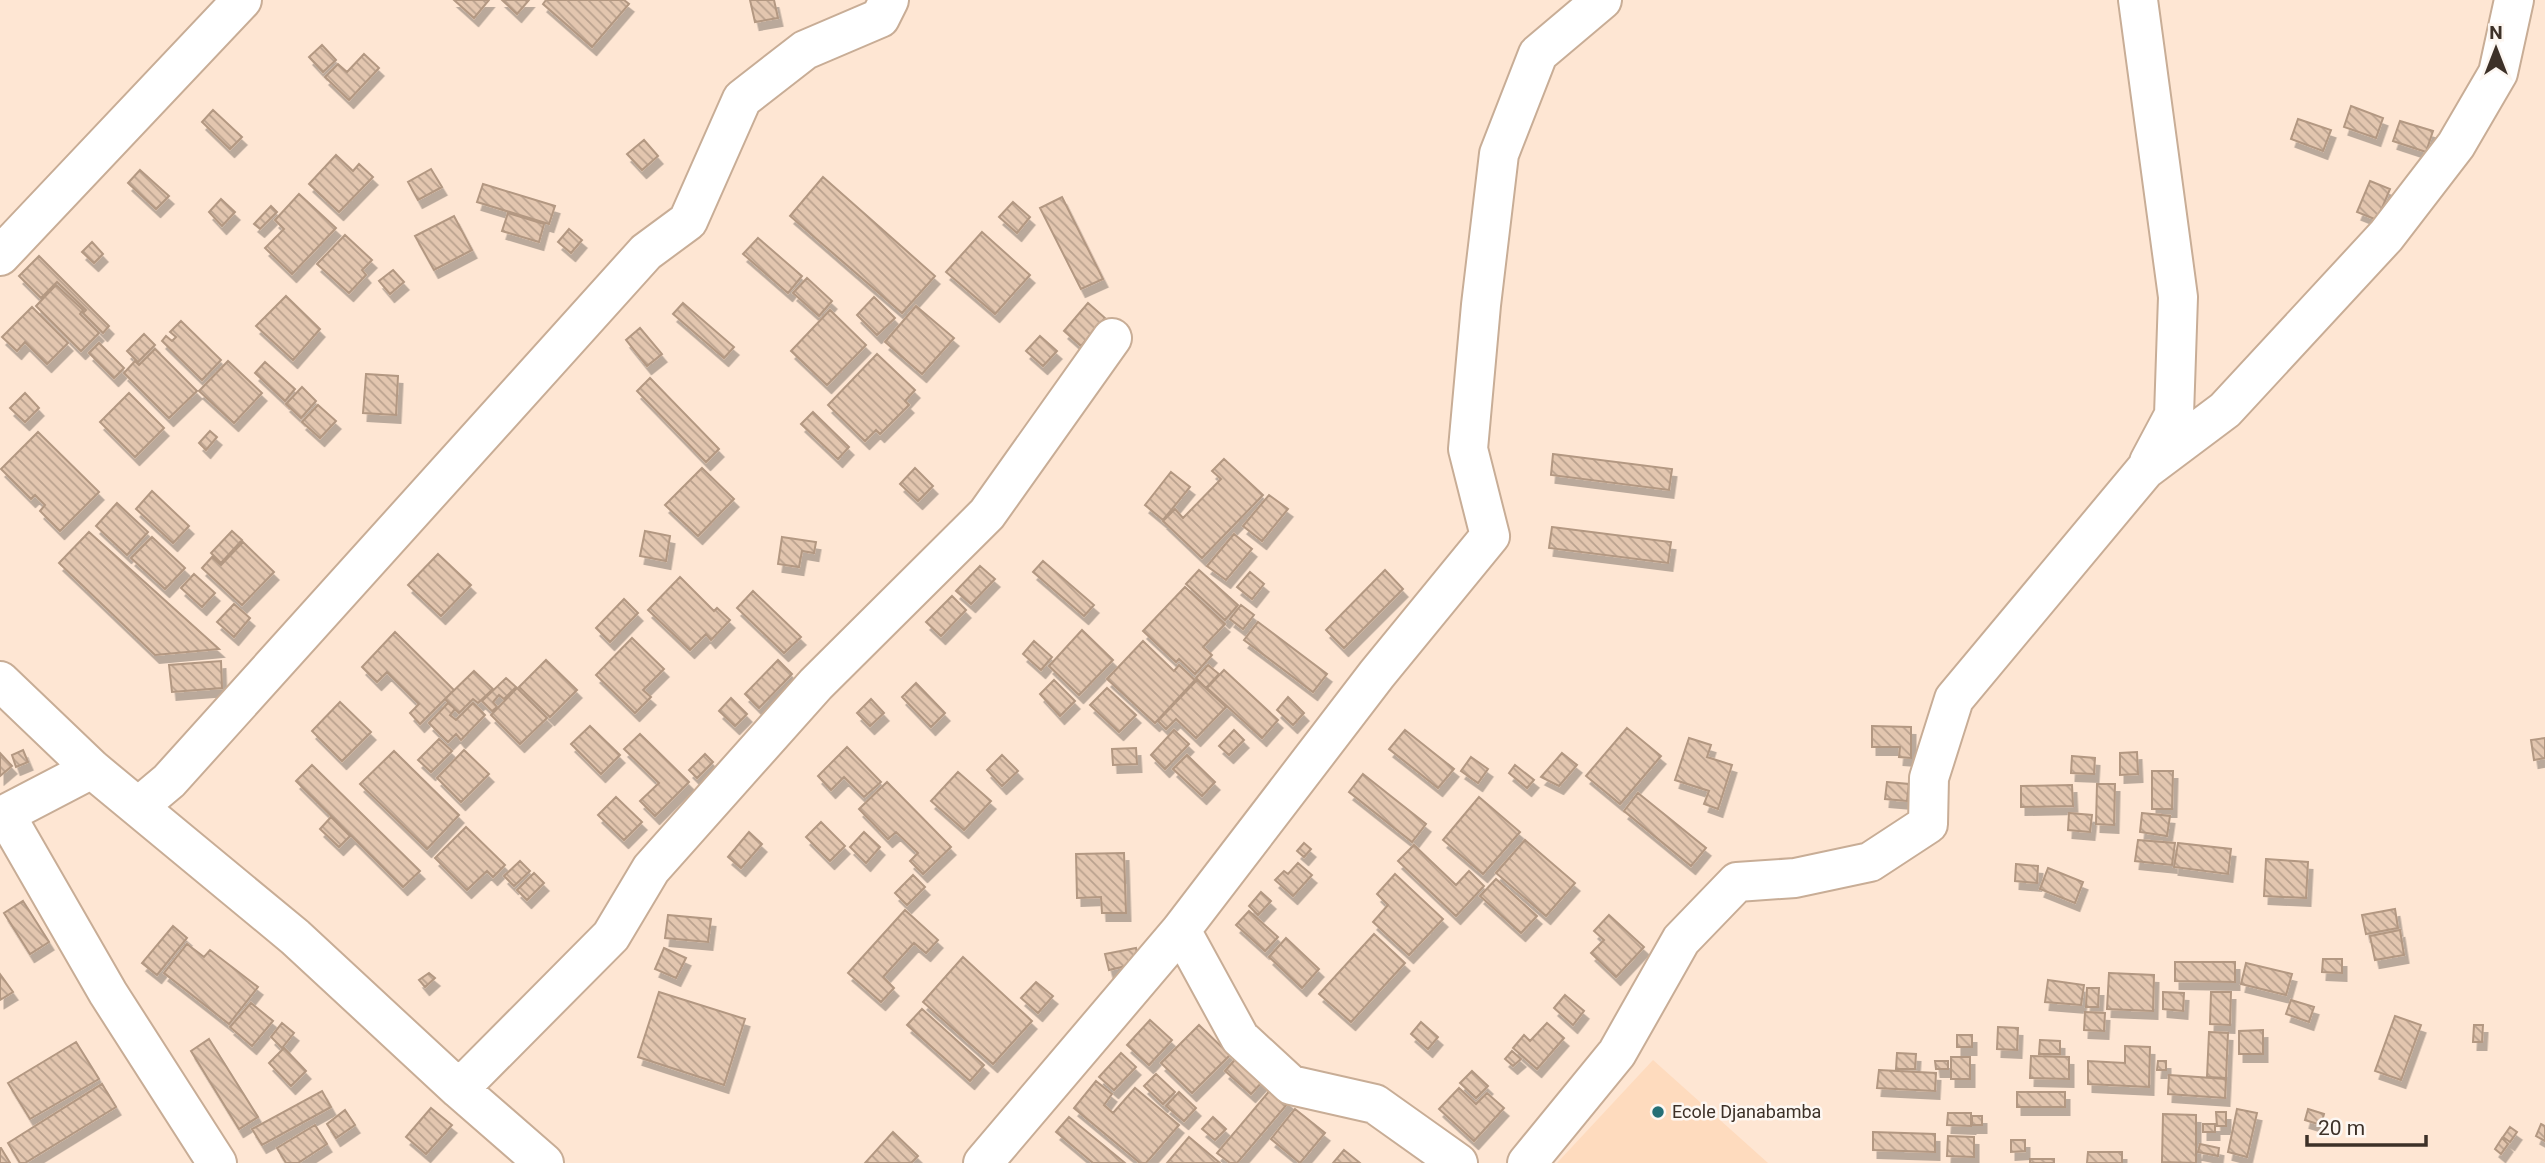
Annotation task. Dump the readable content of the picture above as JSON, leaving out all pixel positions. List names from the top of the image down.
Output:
{
  "places": ["Ecole Djanabamba"],
  "scale_bar": "20 m",
  "north": "top"
}
